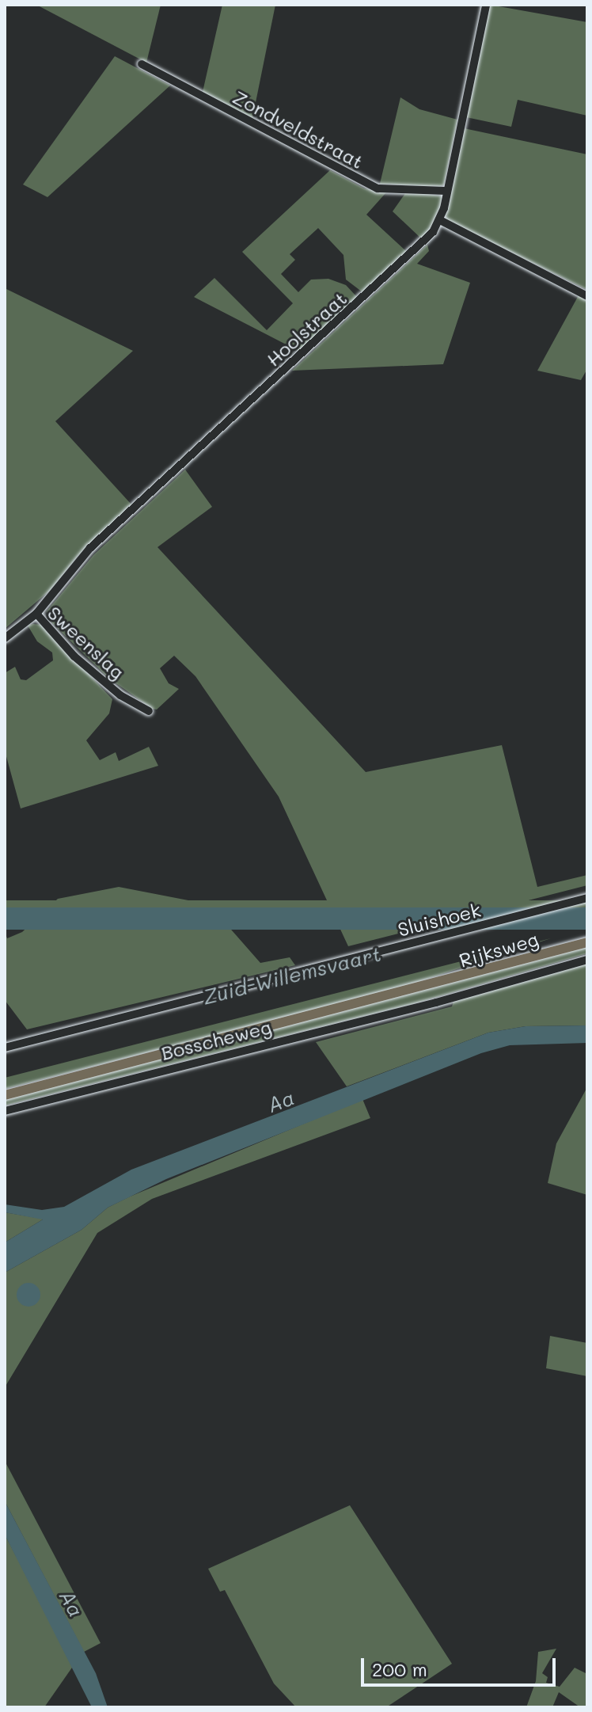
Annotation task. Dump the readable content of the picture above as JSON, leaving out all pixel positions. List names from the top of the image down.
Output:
{
  "streets": {
    "main road": ["Rijksweg", "Bosscheweg"],
    "street": [
      "Zondveldstraat",
      "Hoolstraat",
      "Sweenslag",
      "Sluishoek"
    ]
  },
  "crossings": [
    ["Zondveldstraat", "Hoolstraat"],
    ["Hoolstraat", "Sweenslag"],
    ["Rijksweg", "Bosscheweg"]
  ],
  "water": ["Zuid-Willemsvaart", "Aa"],
  "scale_bar": "200 m"
}
